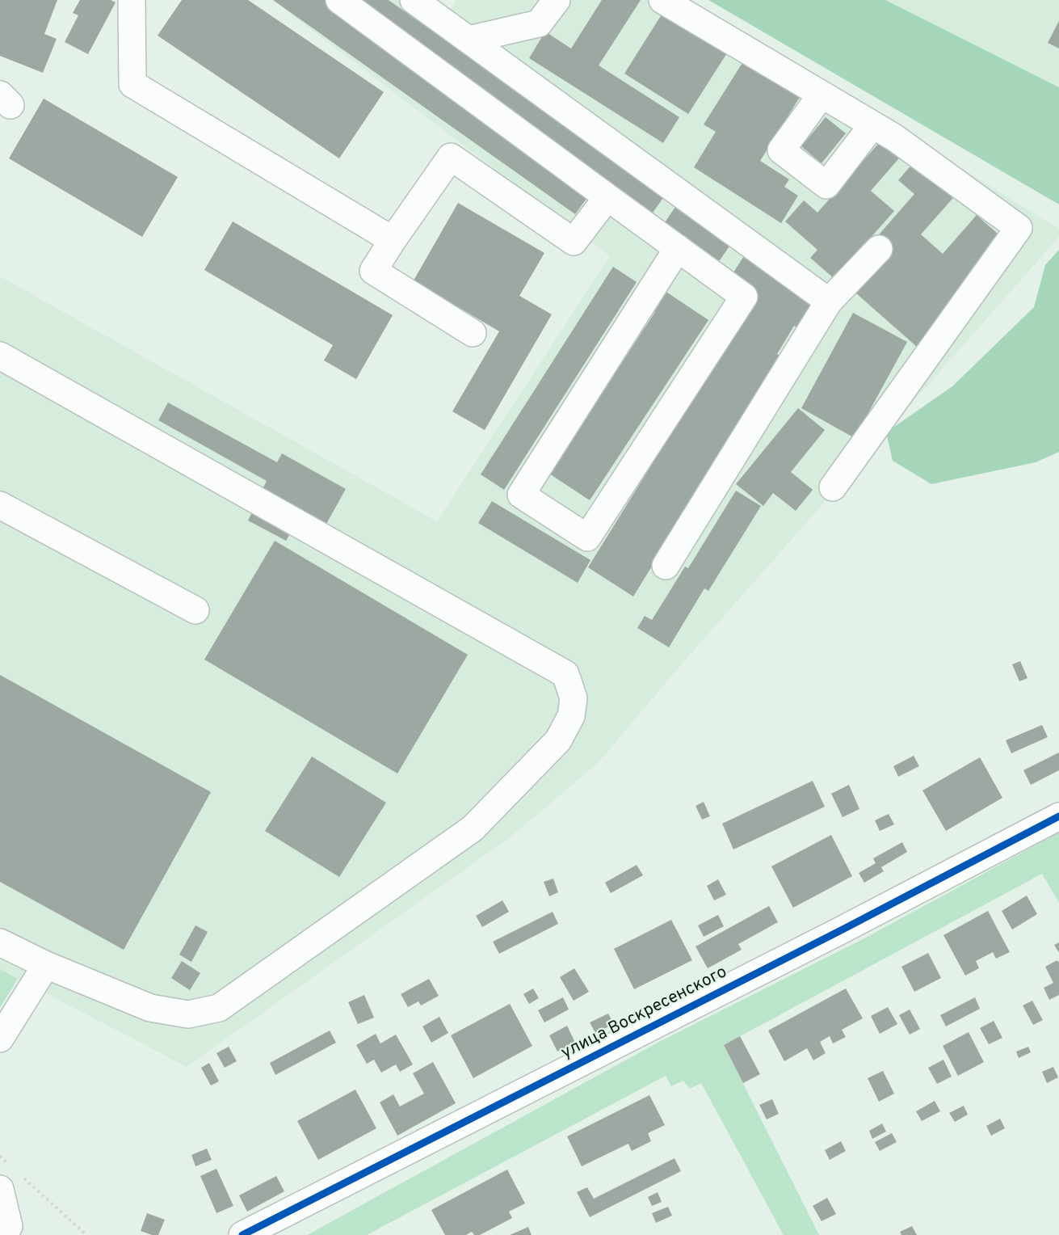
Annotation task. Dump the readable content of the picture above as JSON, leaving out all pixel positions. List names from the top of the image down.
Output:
{
  "streets": {
    "street": ["улица Воскресенского"]
  }
}
